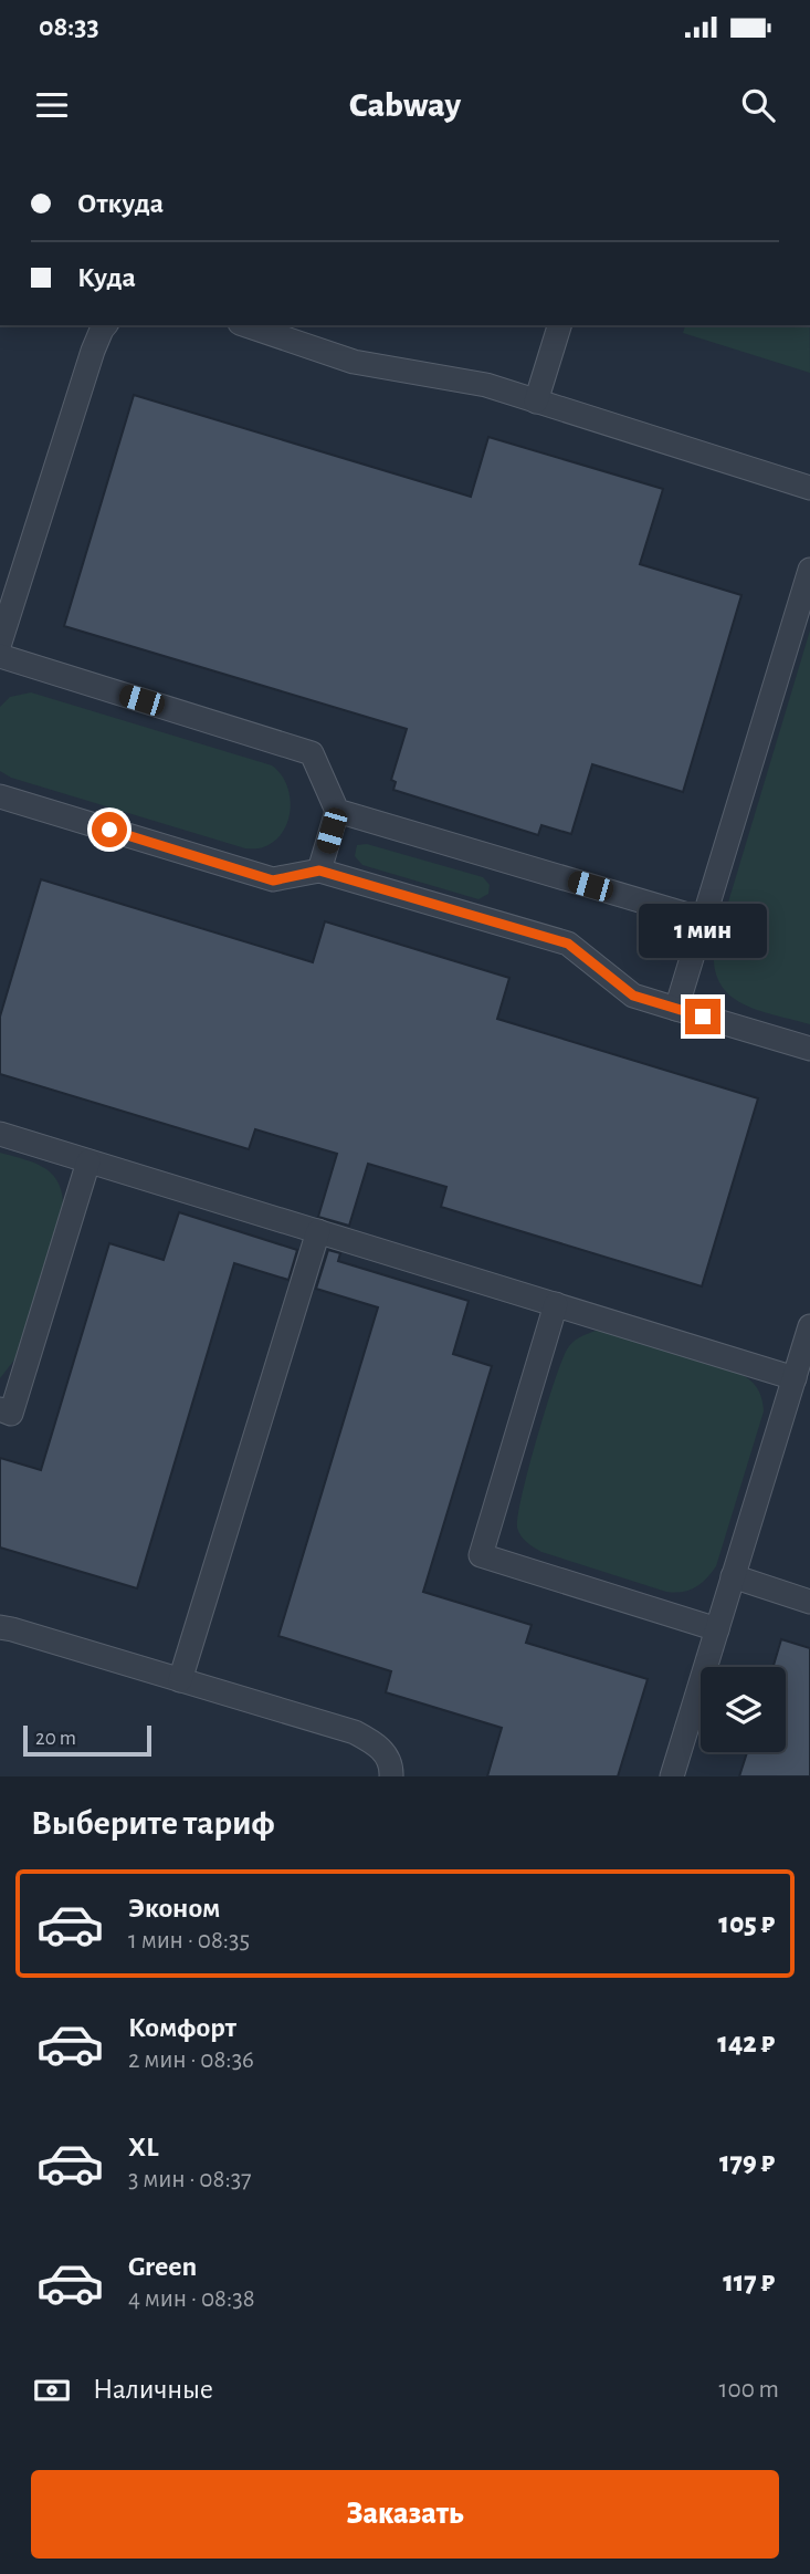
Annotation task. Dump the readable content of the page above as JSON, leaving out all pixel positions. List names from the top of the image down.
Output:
{
  "scale_bar": "20 m",
  "page": {
    "status": "08:33",
    "header": "Cabway",
    "banner": ["Откуда", "Куда"],
    "bubble": "1 мин",
    "scale": "20 m",
    "heading": "Выберите тариф",
    "list": [
      {
        "name": "Эконом",
        "note": "1 мин · 08:35",
        "value": "105 ₽"
      },
      {
        "name": "Комфорт",
        "note": "2 мин · 08:36",
        "value": "142 ₽"
      },
      {
        "name": "XL",
        "note": "3 мин · 08:37",
        "value": "179 ₽"
      },
      {
        "name": "Green",
        "note": "4 мин · 08:38",
        "value": "117 ₽"
      }
    ],
    "pay": ["Наличные", "100 m"],
    "buttons": "Заказать"
  }
}
